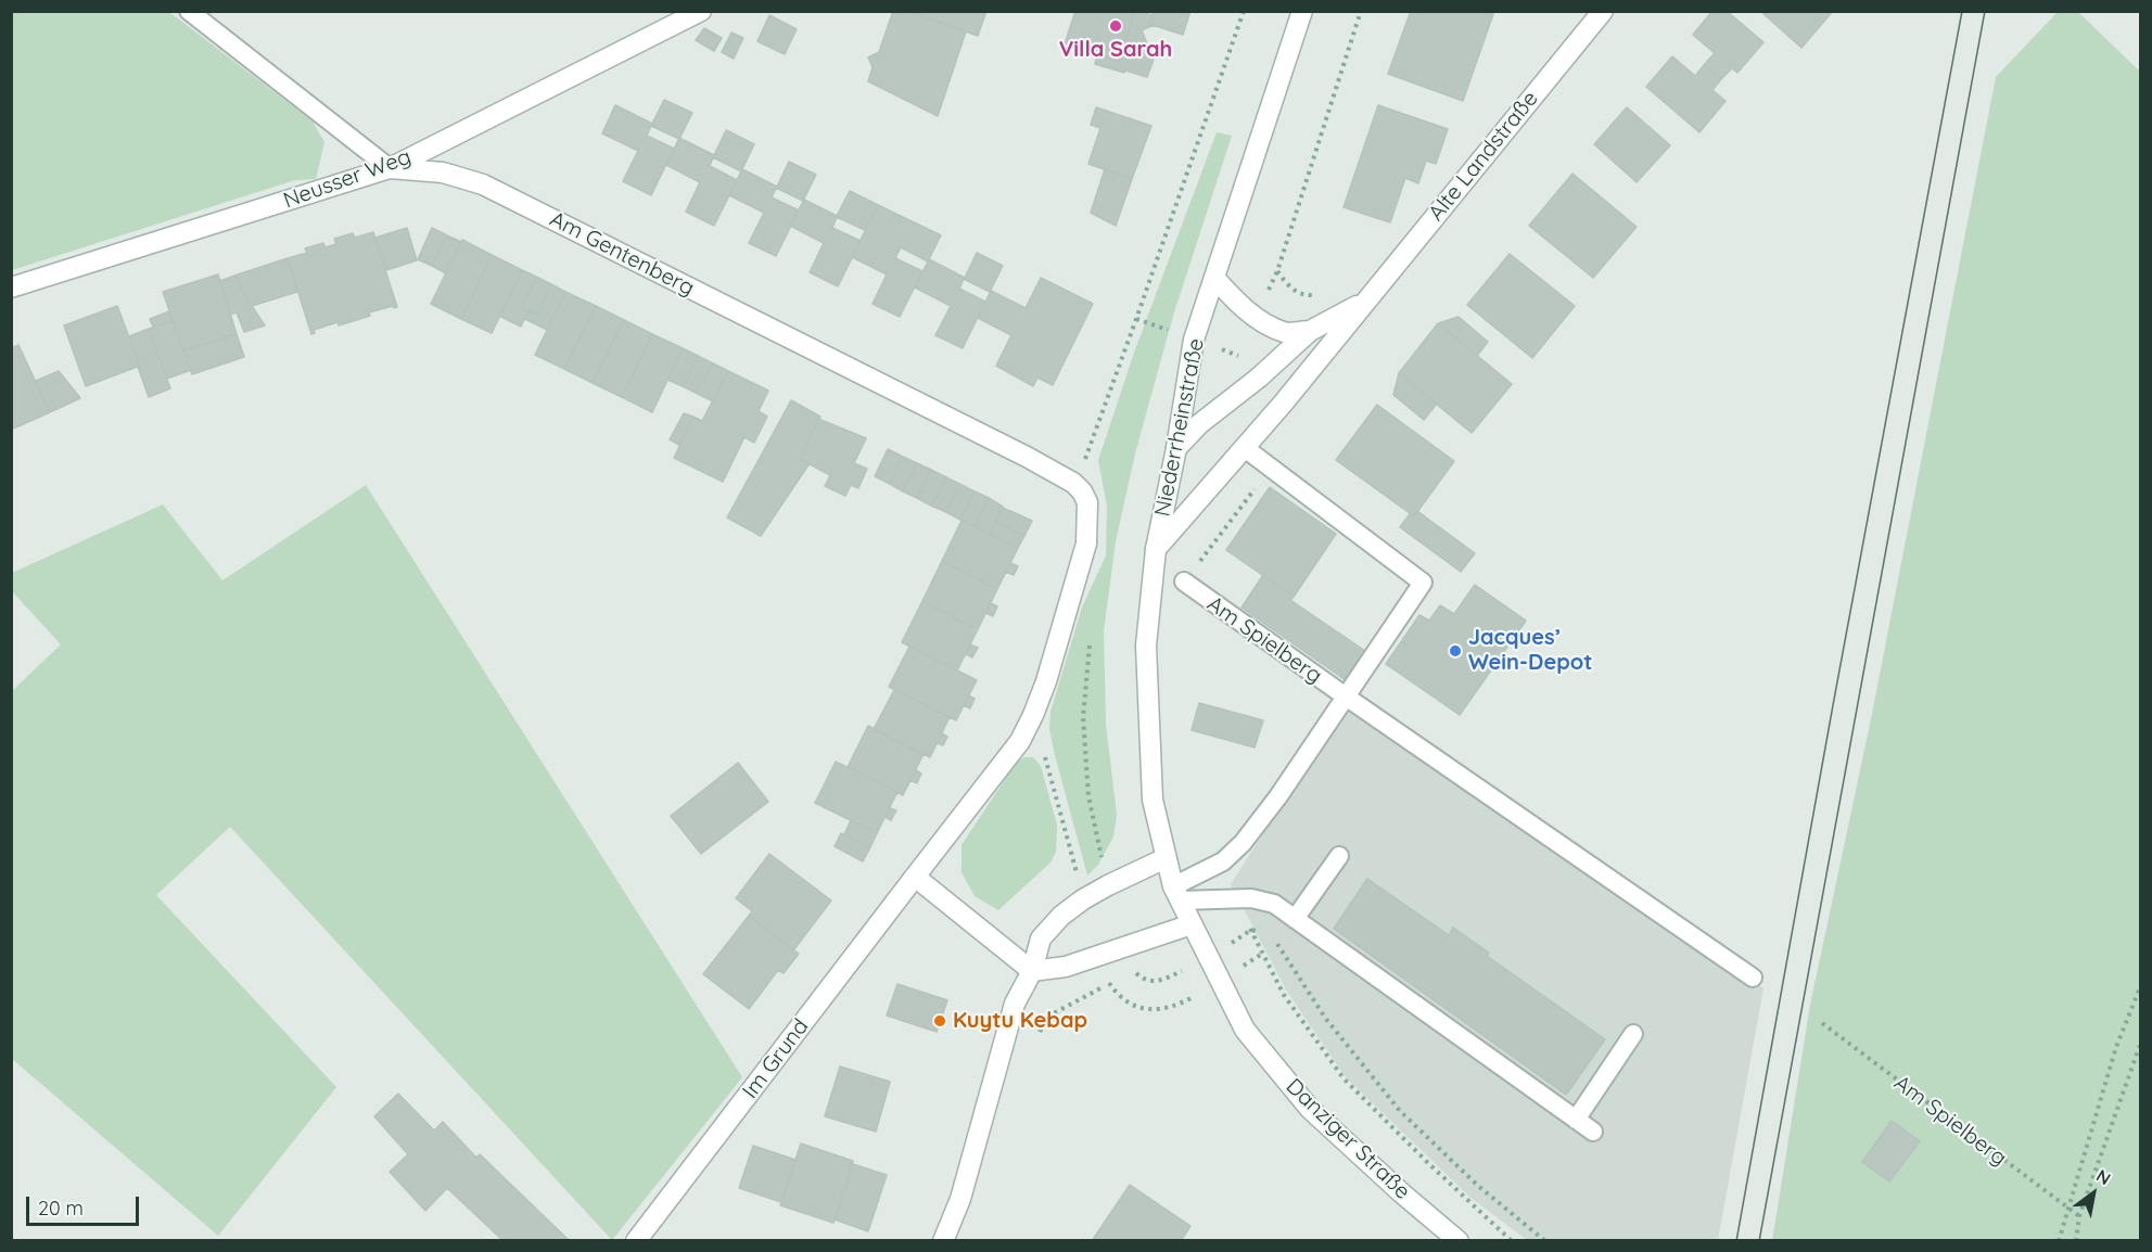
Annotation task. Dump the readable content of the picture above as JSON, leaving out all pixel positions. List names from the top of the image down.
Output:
{
  "streets": {
    "street": [
      "Alte Landstraße",
      "Neusser Weg",
      "Am Gentenberg",
      "Niederrheinstraße",
      "Im Grund",
      "Danziger Straße"
    ],
    "lane": ["Am Spielberg"]
  },
  "crossings": [
    ["Alte Landstraße", "Niederrheinstraße"],
    ["Neusser Weg", "Am Gentenberg"],
    ["Niederrheinstraße", "Danziger Straße"]
  ],
  "places": ["Villa Sarah", "Jacques’ Wein-Depot", "Kuytu Kebap"],
  "scale_bar": "20 m",
  "north": "top right"
}
